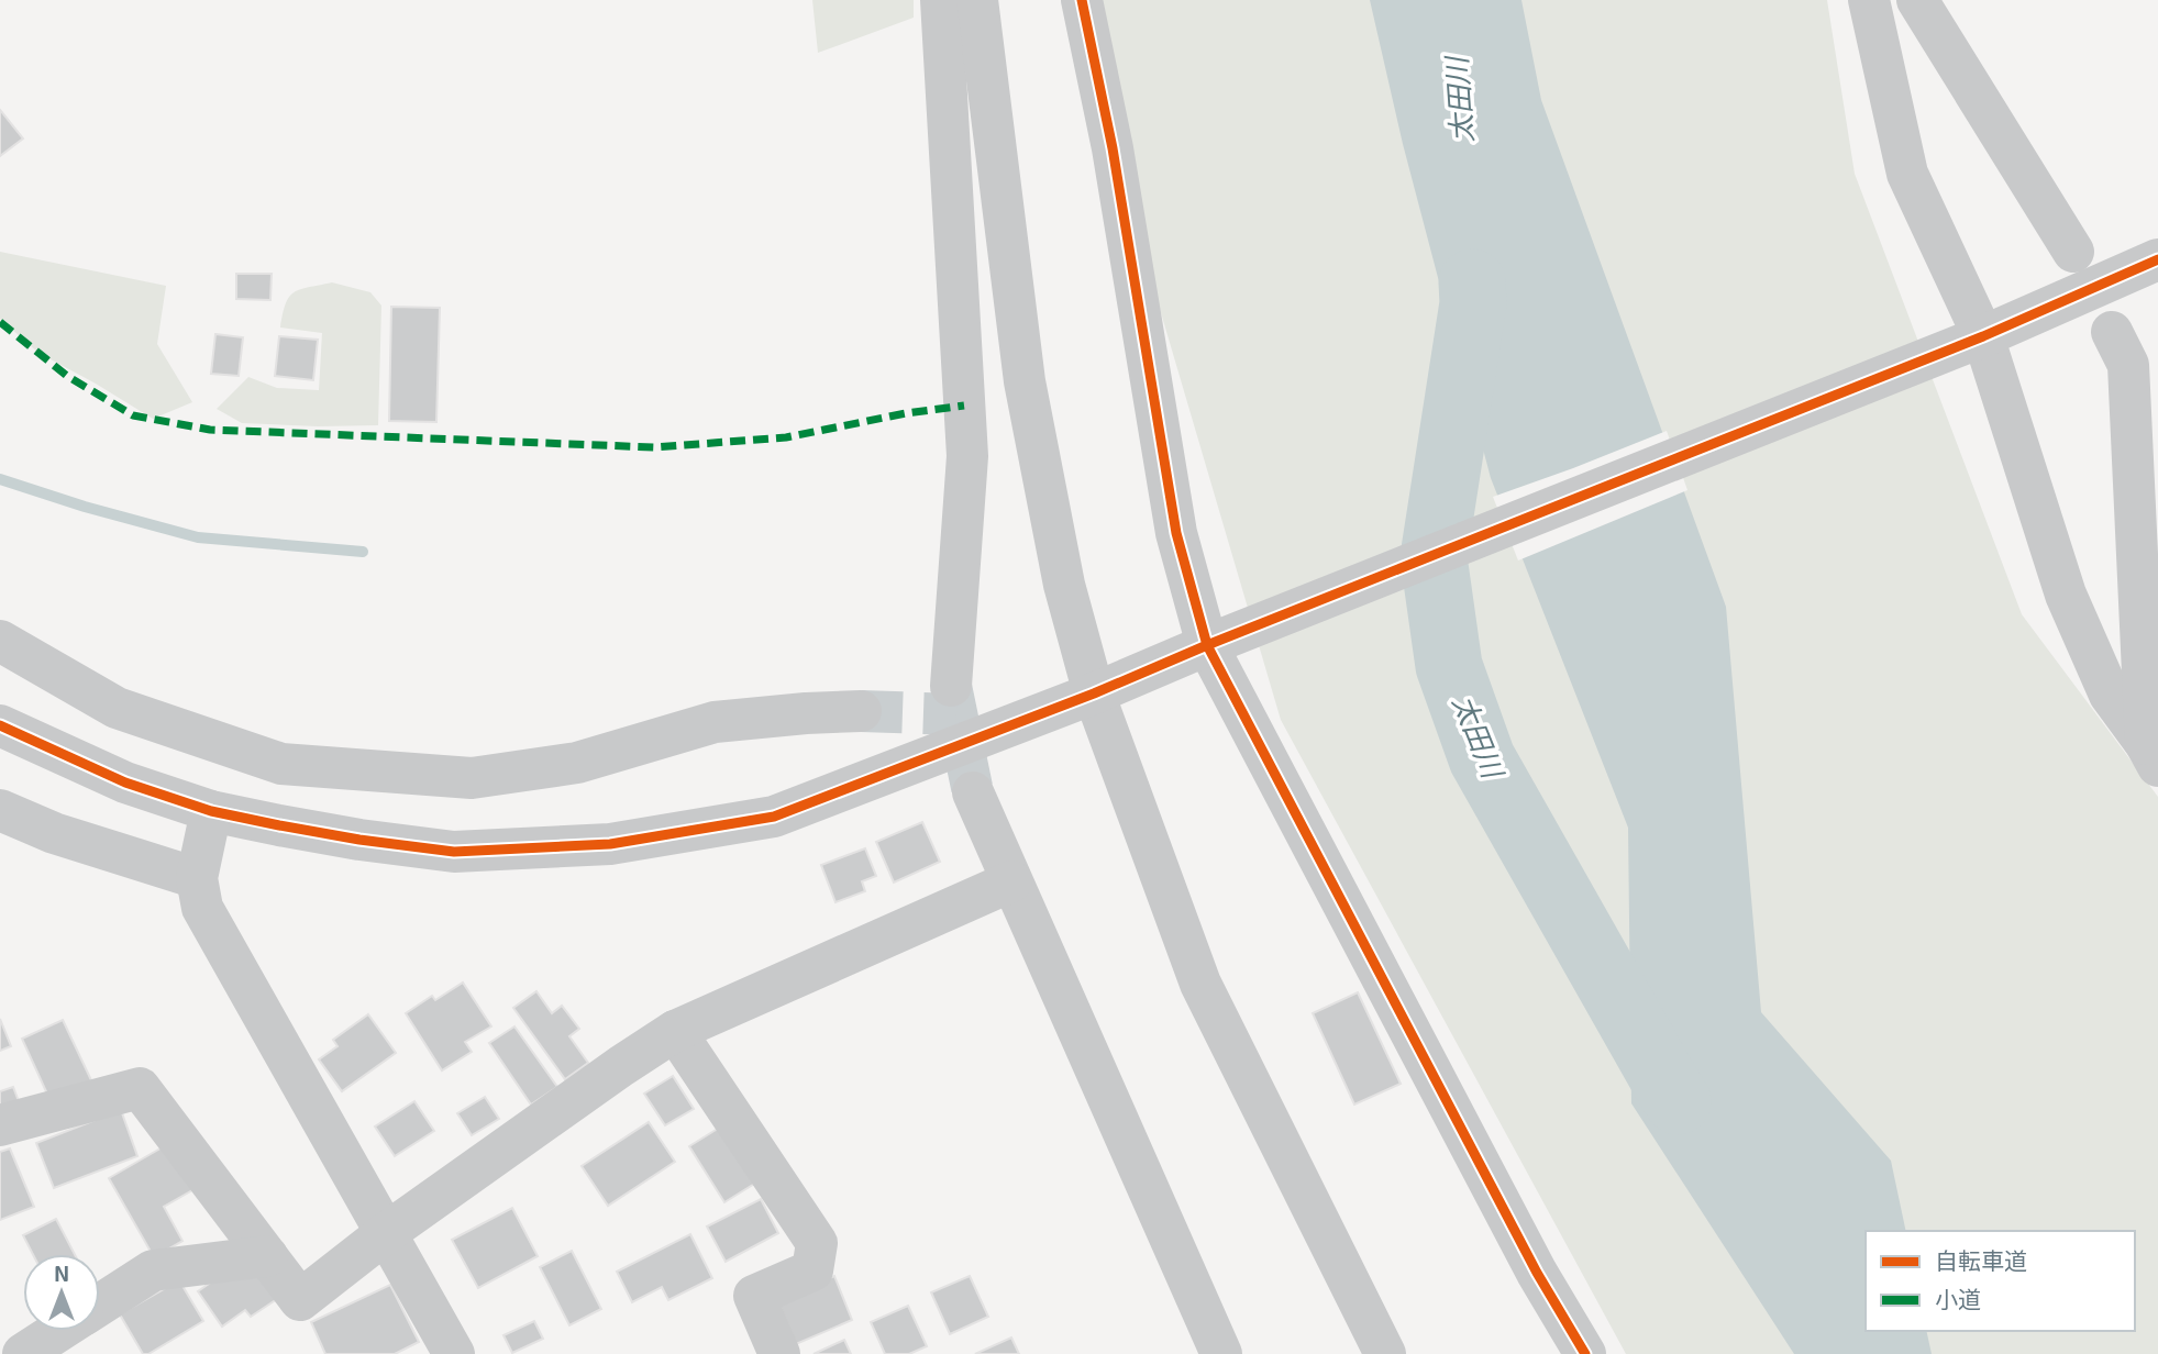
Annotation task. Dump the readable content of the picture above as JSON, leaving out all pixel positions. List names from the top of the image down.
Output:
{
  "water": ["太田川"],
  "legend": ["自転車道", "小道"],
  "north": "top"
}
